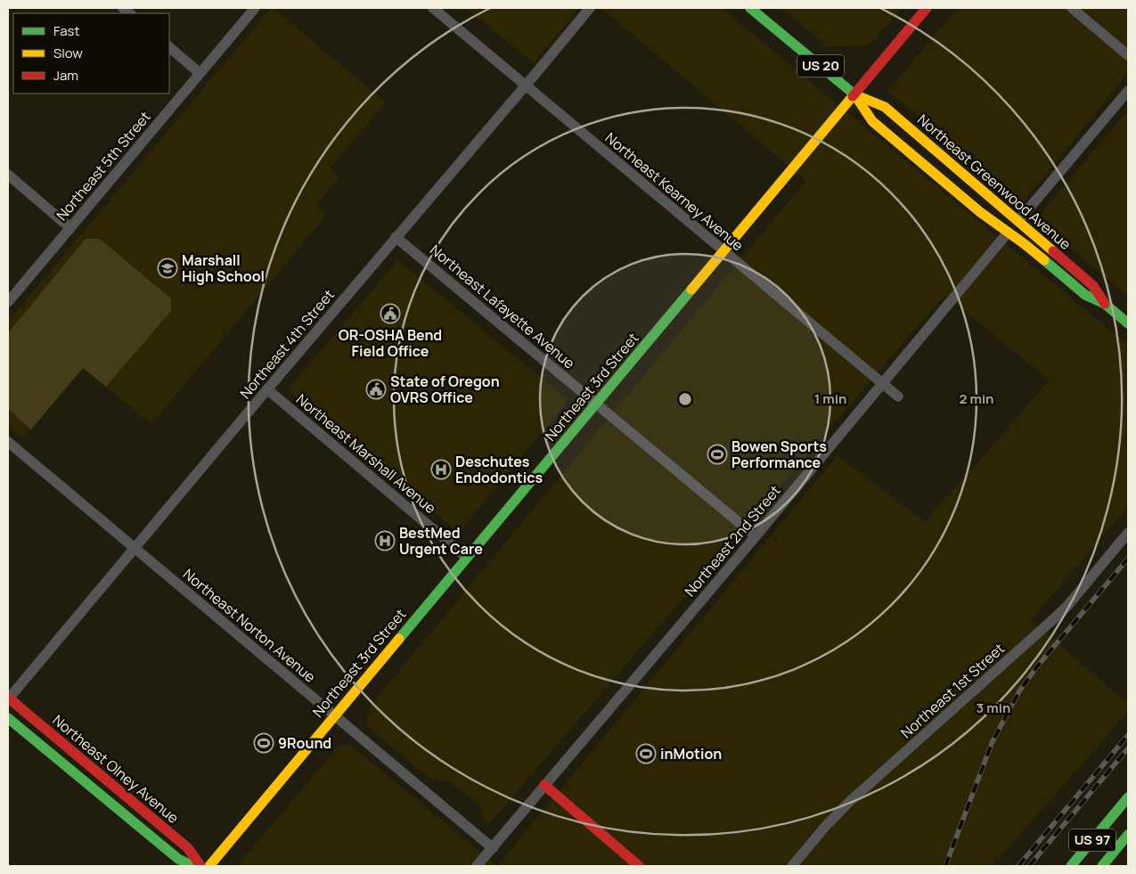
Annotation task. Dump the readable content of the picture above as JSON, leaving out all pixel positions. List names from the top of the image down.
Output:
{
  "streets": {
    "main road": [
      "US 20",
      "Northeast Greenwood Avenue",
      "Northeast 3rd Street",
      "Northeast Olney Avenue",
      "US 97"
    ],
    "street": [
      "Northeast 5th Street",
      "Northeast Kearney Avenue",
      "Northeast Lafayette Avenue",
      "Northeast 4th Street",
      "Northeast Marshall Avenue",
      "Northeast 2nd Street",
      "Northeast Norton Avenue",
      "Northeast 1st Street"
    ]
  },
  "crossings": [
    ["Northeast Greenwood Avenue", "Northeast 3rd Street"],
    ["Northeast Greenwood Avenue", "Northeast 2nd Street"],
    ["Northeast Kearney Avenue", "Northeast 4th Street"],
    ["Northeast Kearney Avenue", "Northeast 3rd Street"],
    ["Northeast Kearney Avenue", "Northeast 2nd Street"],
    ["Northeast Lafayette Avenue", "Northeast 4th Street"],
    ["Northeast Lafayette Avenue", "Northeast 3rd Street"],
    ["Northeast Lafayette Avenue", "Northeast 2nd Street"],
    ["Northeast 4th Street", "Northeast Marshall Avenue"],
    ["Northeast 4th Street", "Northeast Norton Avenue"],
    ["Northeast 4th Street", "Northeast Olney Avenue"],
    ["Northeast 3rd Street", "Northeast Marshall Avenue"],
    ["Northeast 3rd Street", "Northeast Norton Avenue"],
    ["Northeast 2nd Street", "Northeast Norton Avenue"]
  ],
  "places": {
    "school or university": ["Marshall High School"],
    "public building": ["OR-OSHA Bend Field Office", "State of Oregon OVRS Office"],
    "sports": ["Bowen Sports Performance", "9Round", "inMotion"],
    "hospital": ["Deschutes Endodontics", "BestMed Urgent Care"]
  },
  "legend": ["Fast", "Slow", "Jam"],
  "rings": ["1 min", "2 min", "3 min"]
}
